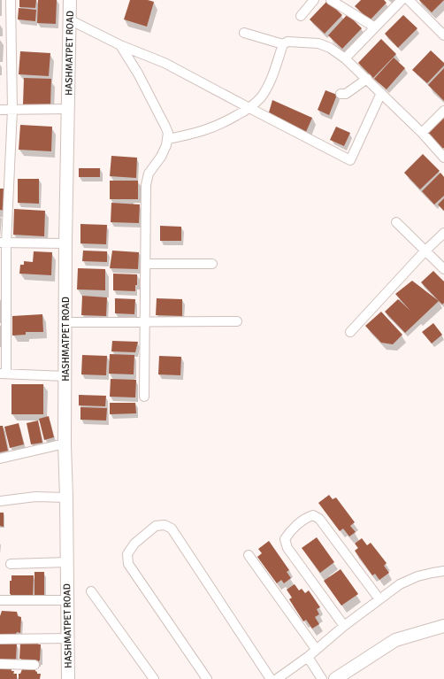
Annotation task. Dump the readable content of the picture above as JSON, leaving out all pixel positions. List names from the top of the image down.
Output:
{
  "streets": {
    "main road": ["HASHMATPET ROAD"]
  }
}
